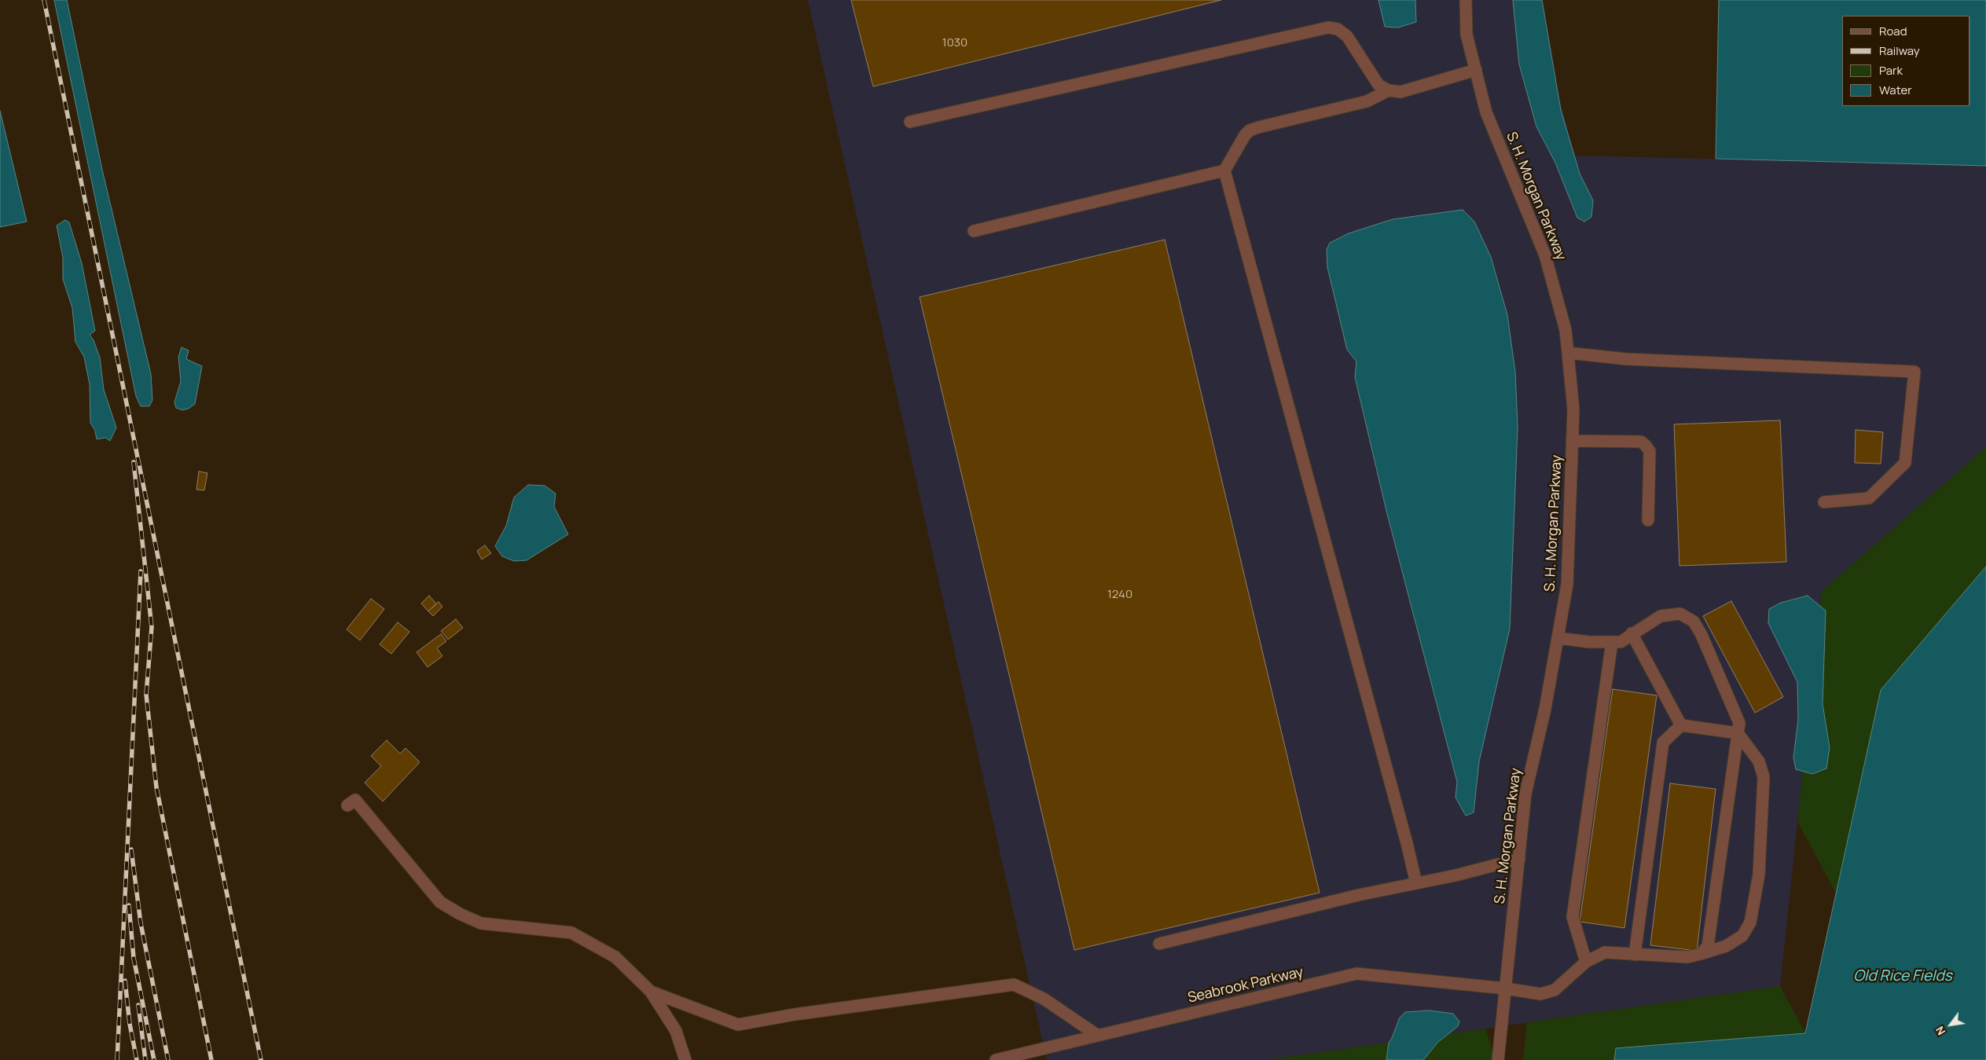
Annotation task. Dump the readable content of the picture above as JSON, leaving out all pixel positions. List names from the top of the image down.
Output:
{
  "streets": {
    "street": ["S. H. Morgan Parkway", "Seabrook Parkway"]
  },
  "crossings": [
    ["S. H. Morgan Parkway", "Seabrook Parkway"]
  ],
  "water": ["Old Rice Fields"],
  "house_numbers": ["1030", "1240"],
  "legend": [
    "Road",
    "Railway",
    "Park",
    "Water"
  ],
  "north": "bottom left"
}
